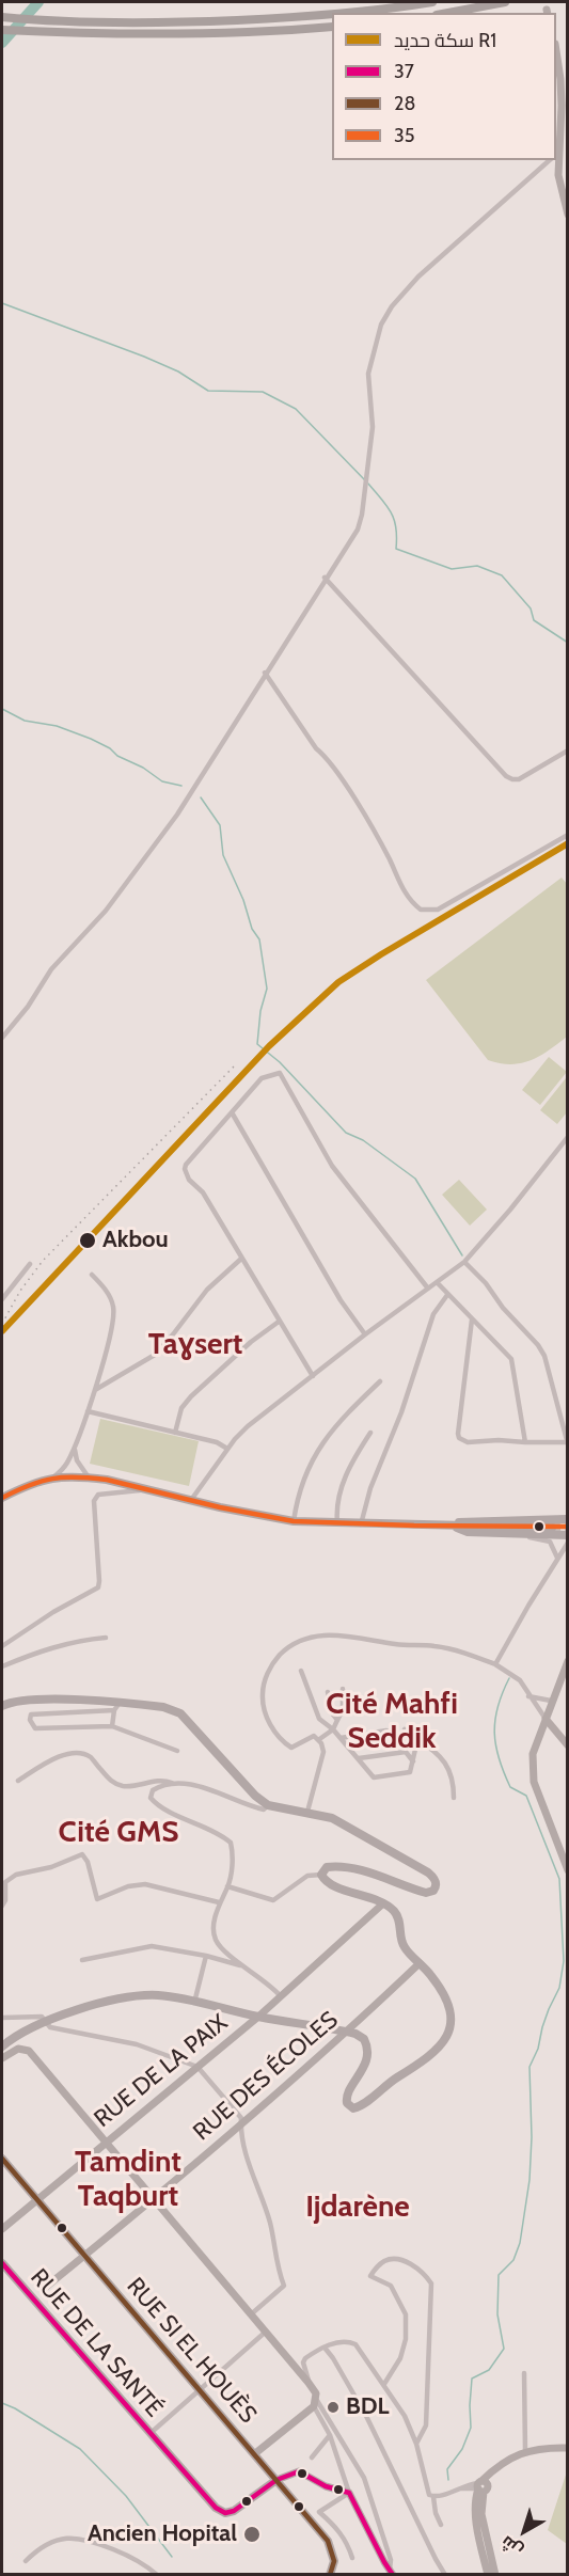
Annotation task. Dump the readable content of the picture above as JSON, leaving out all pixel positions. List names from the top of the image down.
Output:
{
  "streets": {
    "main road": ["RUE DE LA SANTÉ", "RUE SI EL HOUÈS"],
    "street": ["RUE DE LA PAIX", "RUE DES ÉCOLES"]
  },
  "crossings": [
    ["RUE DE LA PAIX", "RUE SI EL HOUÈS"],
    ["RUE DES ÉCOLES", "RUE SI EL HOUÈS"],
    ["RUE DE LA SANTÉ", "RUE SI EL HOUÈS"]
  ],
  "districts": [
    "Taɣsert",
    "Cité Mahfi Seddik",
    "Cité GMS",
    "Tamdint Taqburt",
    "Ijdarène"
  ],
  "places": ["Akbou", "BDL", "Ancien Hopital"],
  "lines": [
    "rail line R1",
    "transit line 35",
    "transit line 28",
    "transit line 37"
  ],
  "legend": [
    "سكة حديد R1",
    "37",
    "28",
    "35"
  ],
  "north": "bottom left"
}
